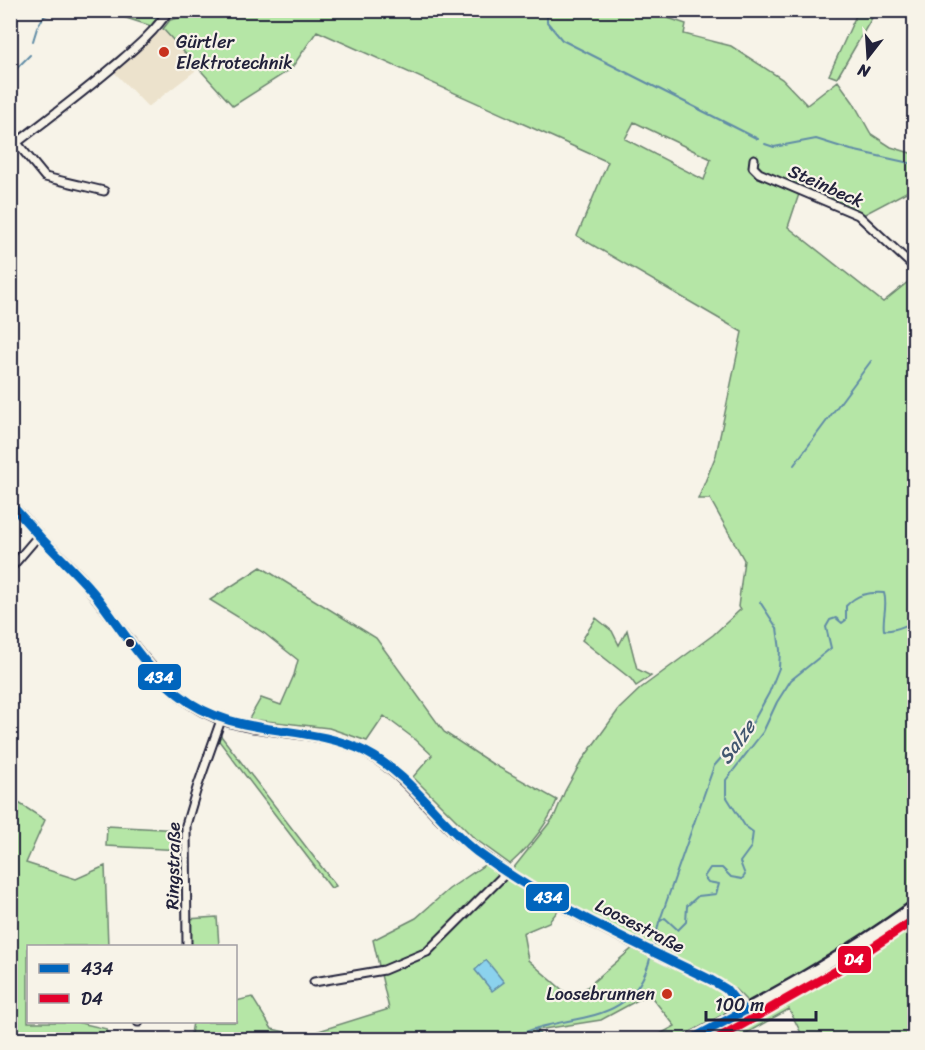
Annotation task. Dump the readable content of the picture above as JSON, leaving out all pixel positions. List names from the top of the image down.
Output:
{
  "streets": {
    "street": ["Steinbeck", "Ringstraße", "Loosestraße"]
  },
  "crossings": [
    ["Ringstraße", "Loosestraße"]
  ],
  "water": ["Salze"],
  "places": ["Gürtler Elektrotechnik", "Loosebrunnen"],
  "lines": ["transit line 434", "transit line D4"],
  "legend": ["434", "D4"],
  "scale_bar": "100 m",
  "north": "bottom"
}
